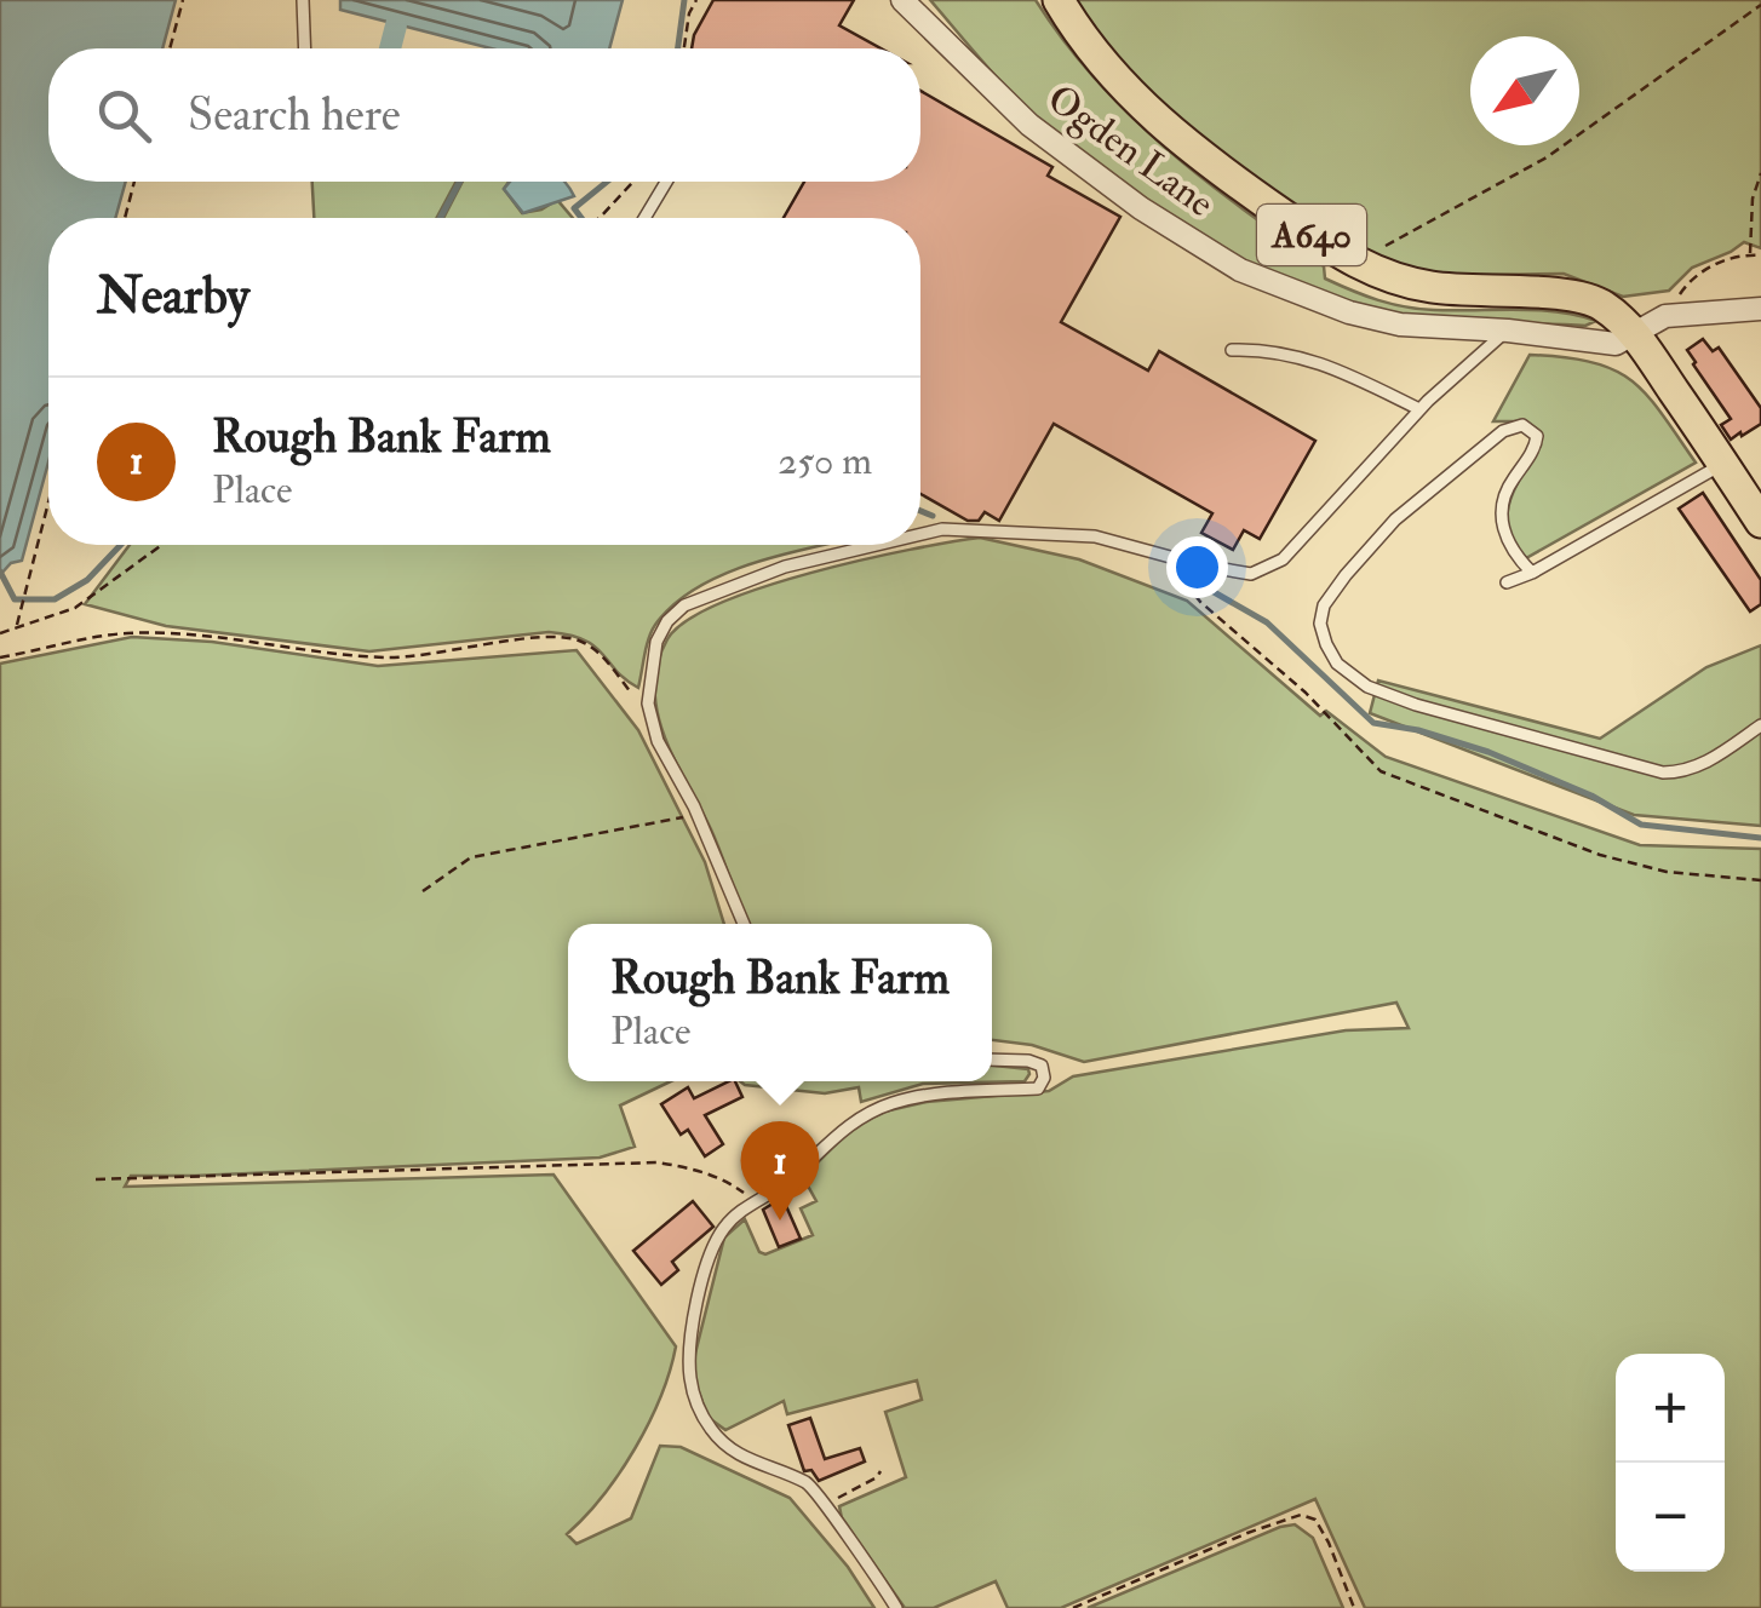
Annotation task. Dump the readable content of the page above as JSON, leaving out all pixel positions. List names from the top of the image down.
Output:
{
  "streets": {
    "main road": ["A640"],
    "street": ["Ogden Lane"]
  },
  "crossings": [
    ["Ogden Lane", "A640"]
  ],
  "north": "bottom left",
  "page": {
    "search": "Search here",
    "heading": "Nearby",
    "list": [
      {
        "mark": "1",
        "name": "Rough Bank Farm",
        "note": "Place",
        "value": "250 m"
      }
    ],
    "popup": ["Rough Bank Farm", "Place"],
    "pins": "1",
    "map_buttons": ["+", "−"]
  }
}
